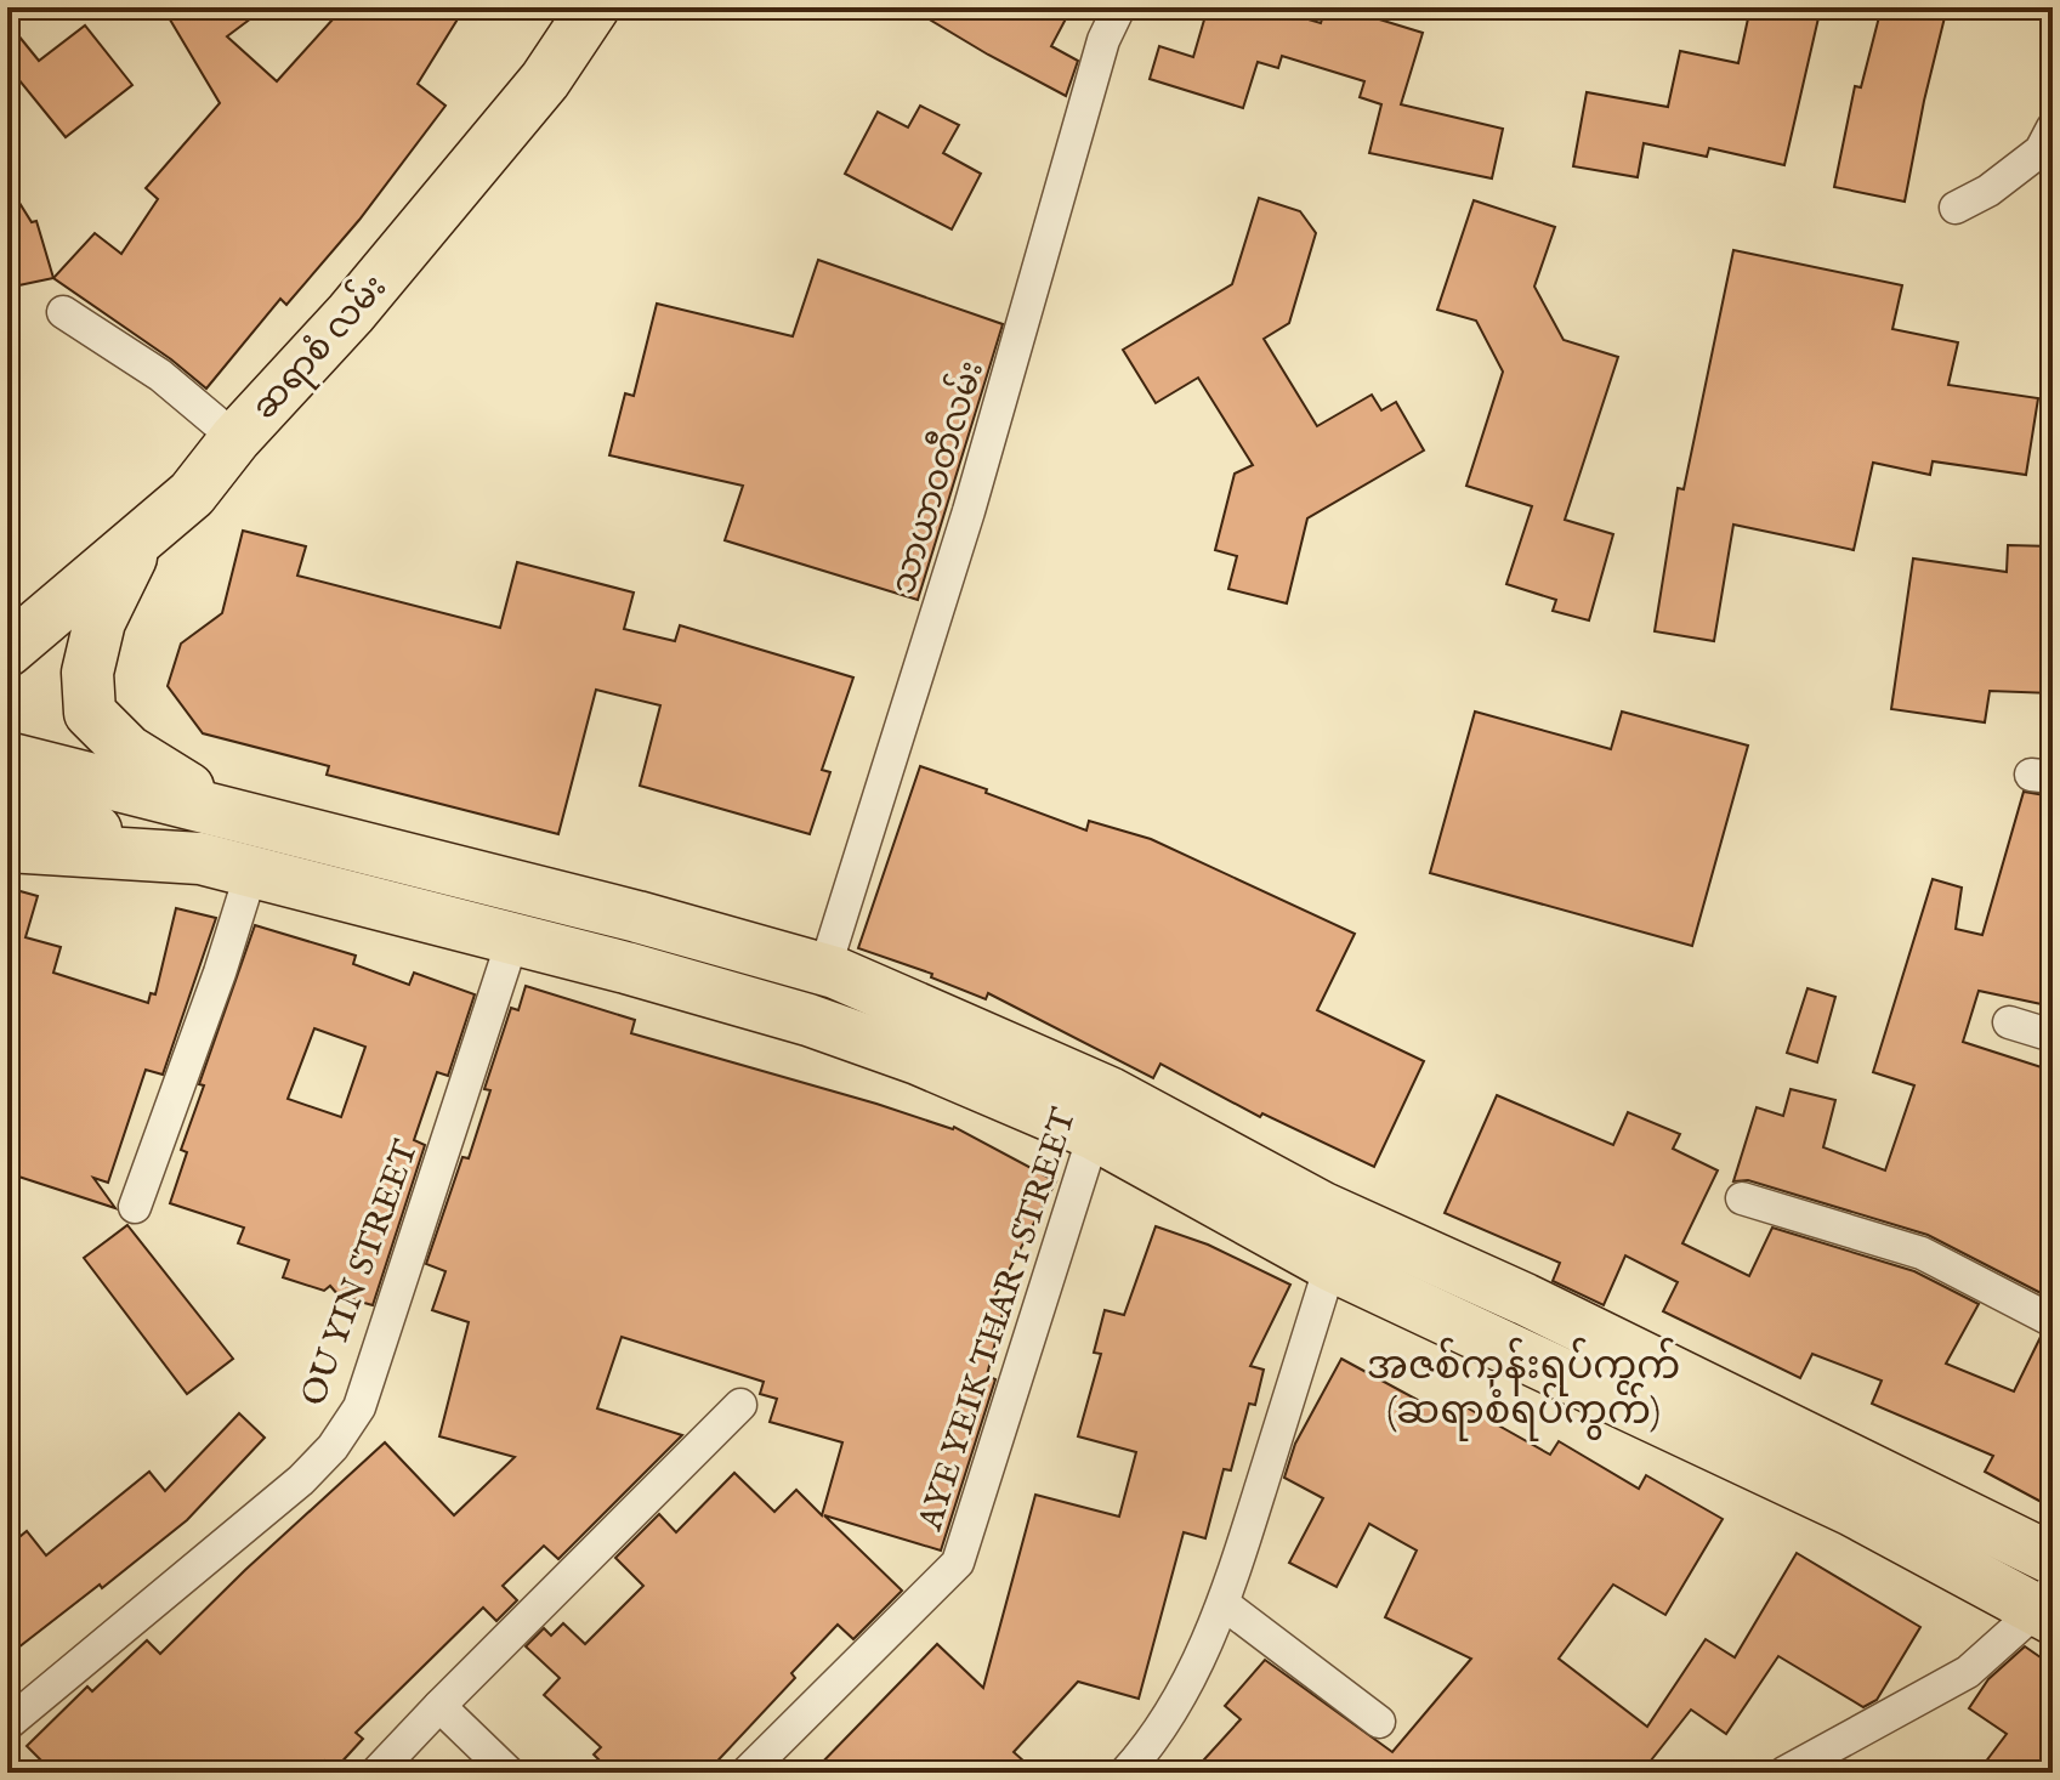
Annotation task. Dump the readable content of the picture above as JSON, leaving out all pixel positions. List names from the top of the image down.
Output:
{
  "streets": {
    "main road": ["ဆရာစံ လမ်း"],
    "street": ["သာယာဝတီလမ်း", "OU YIN STREET", "AYE YEIK THAR 1 STREET"]
  },
  "districts": ["အဇစ်ကုန်းရပ်ကွက် (ဆရာစံရပ်ကွက်)"]
}
